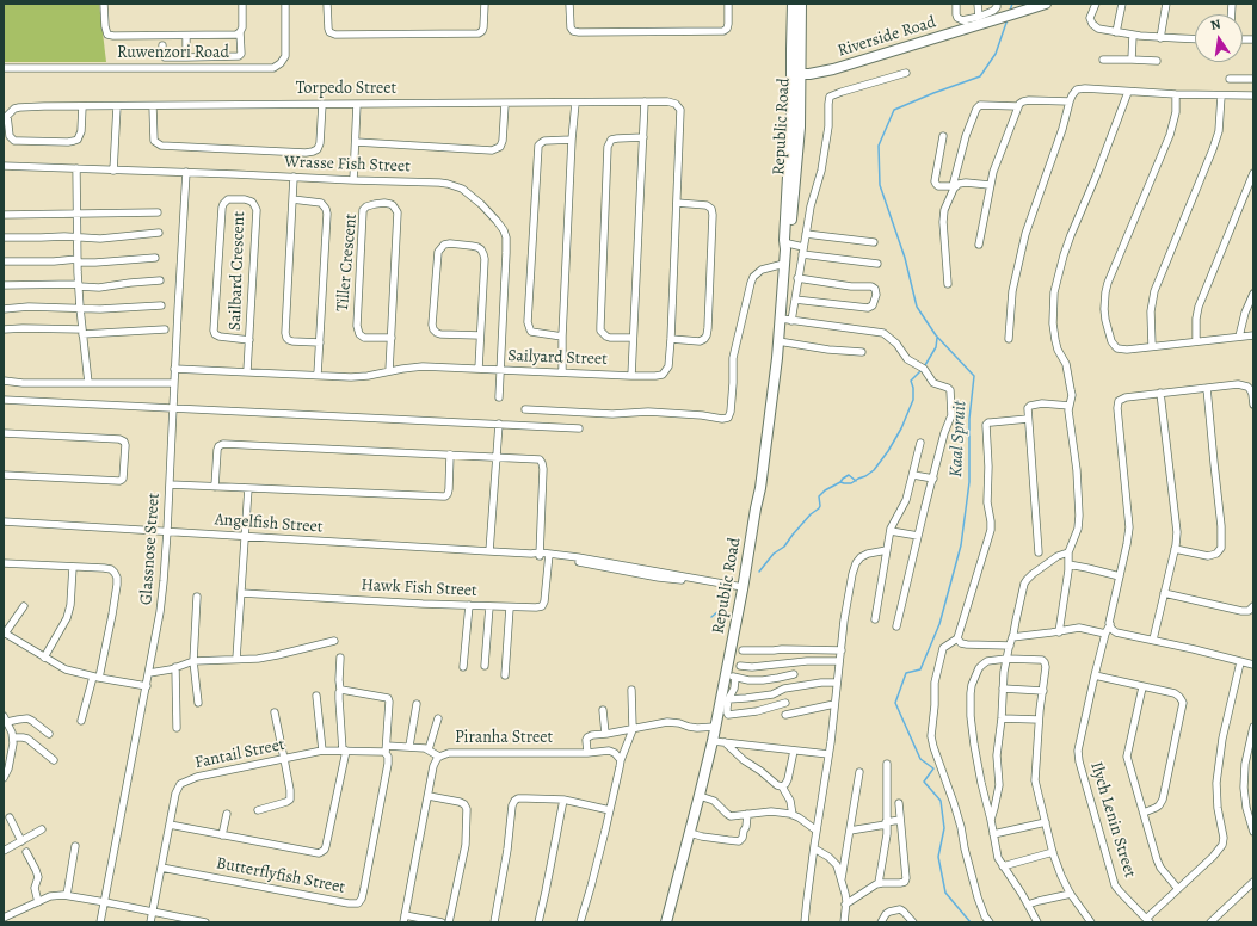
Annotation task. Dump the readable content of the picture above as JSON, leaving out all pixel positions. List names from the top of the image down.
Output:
{
  "streets": {
    "street": [
      "Riverside Road",
      "Ruwenzori Road",
      "Torpedo Street",
      "Republic Road",
      "Wrasse Fish Street",
      "Tiller Crescent",
      "Sailbard Crescent",
      "Sailyard Street",
      "Angelfish Street",
      "Glassnose Street",
      "Hawk Fish Street",
      "Piranha Street",
      "Fantail Street",
      "Ilych Lenin Street",
      "Butterflyfish Street"
    ]
  },
  "crossings": [
    ["Riverside Road", "Republic Road"],
    ["Torpedo Street", "Sailyard Street"],
    ["Republic Road", "Angelfish Street"],
    ["Wrasse Fish Street", "Sailyard Street"],
    ["Wrasse Fish Street", "Glassnose Street"],
    ["Tiller Crescent", "Sailyard Street"],
    ["Sailbard Crescent", "Sailyard Street"],
    ["Sailyard Street", "Glassnose Street"],
    ["Angelfish Street", "Glassnose Street"],
    ["Angelfish Street", "Hawk Fish Street"],
    ["Fantail Street", "Butterflyfish Street"]
  ],
  "water": ["Kaal Spruit"],
  "north": "top"
}
